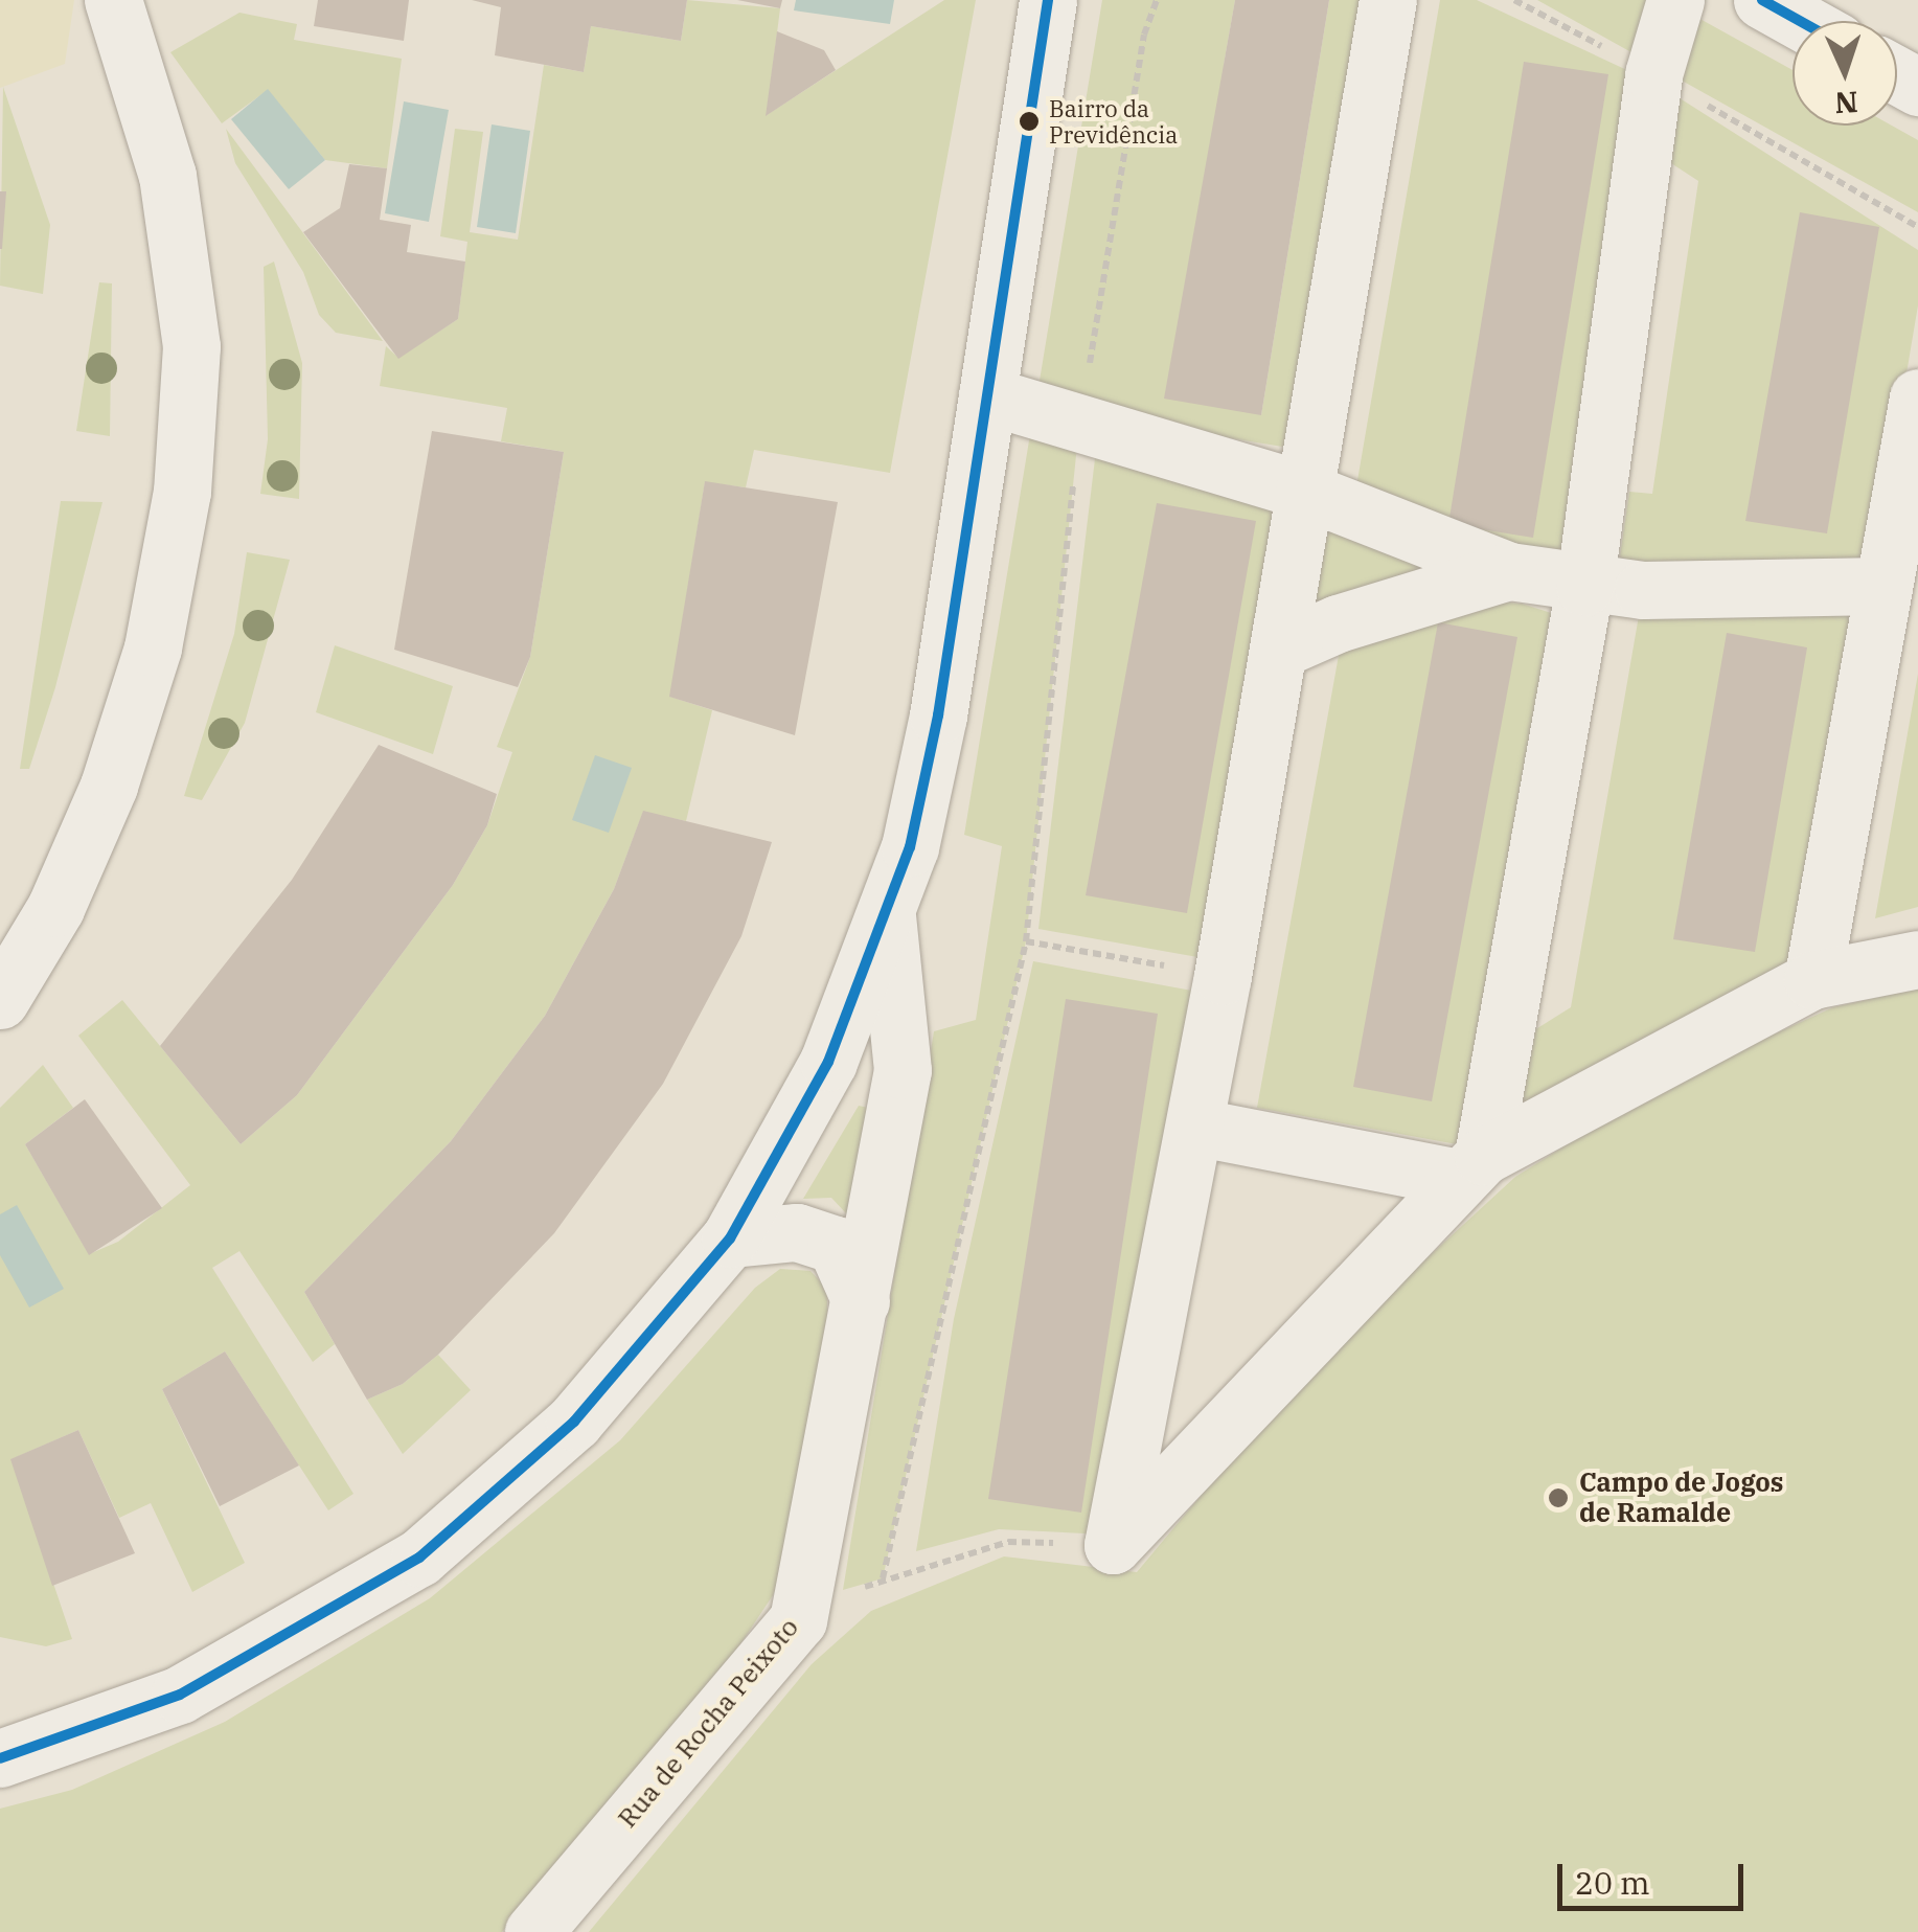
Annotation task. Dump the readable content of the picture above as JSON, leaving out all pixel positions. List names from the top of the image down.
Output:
{
  "streets": {
    "street": ["Rua de Rocha Peixoto"]
  },
  "places": ["Bairro da Previdência", "Campo de Jogos de Ramalde"],
  "scale_bar": "20 m",
  "north": "bottom"
}
